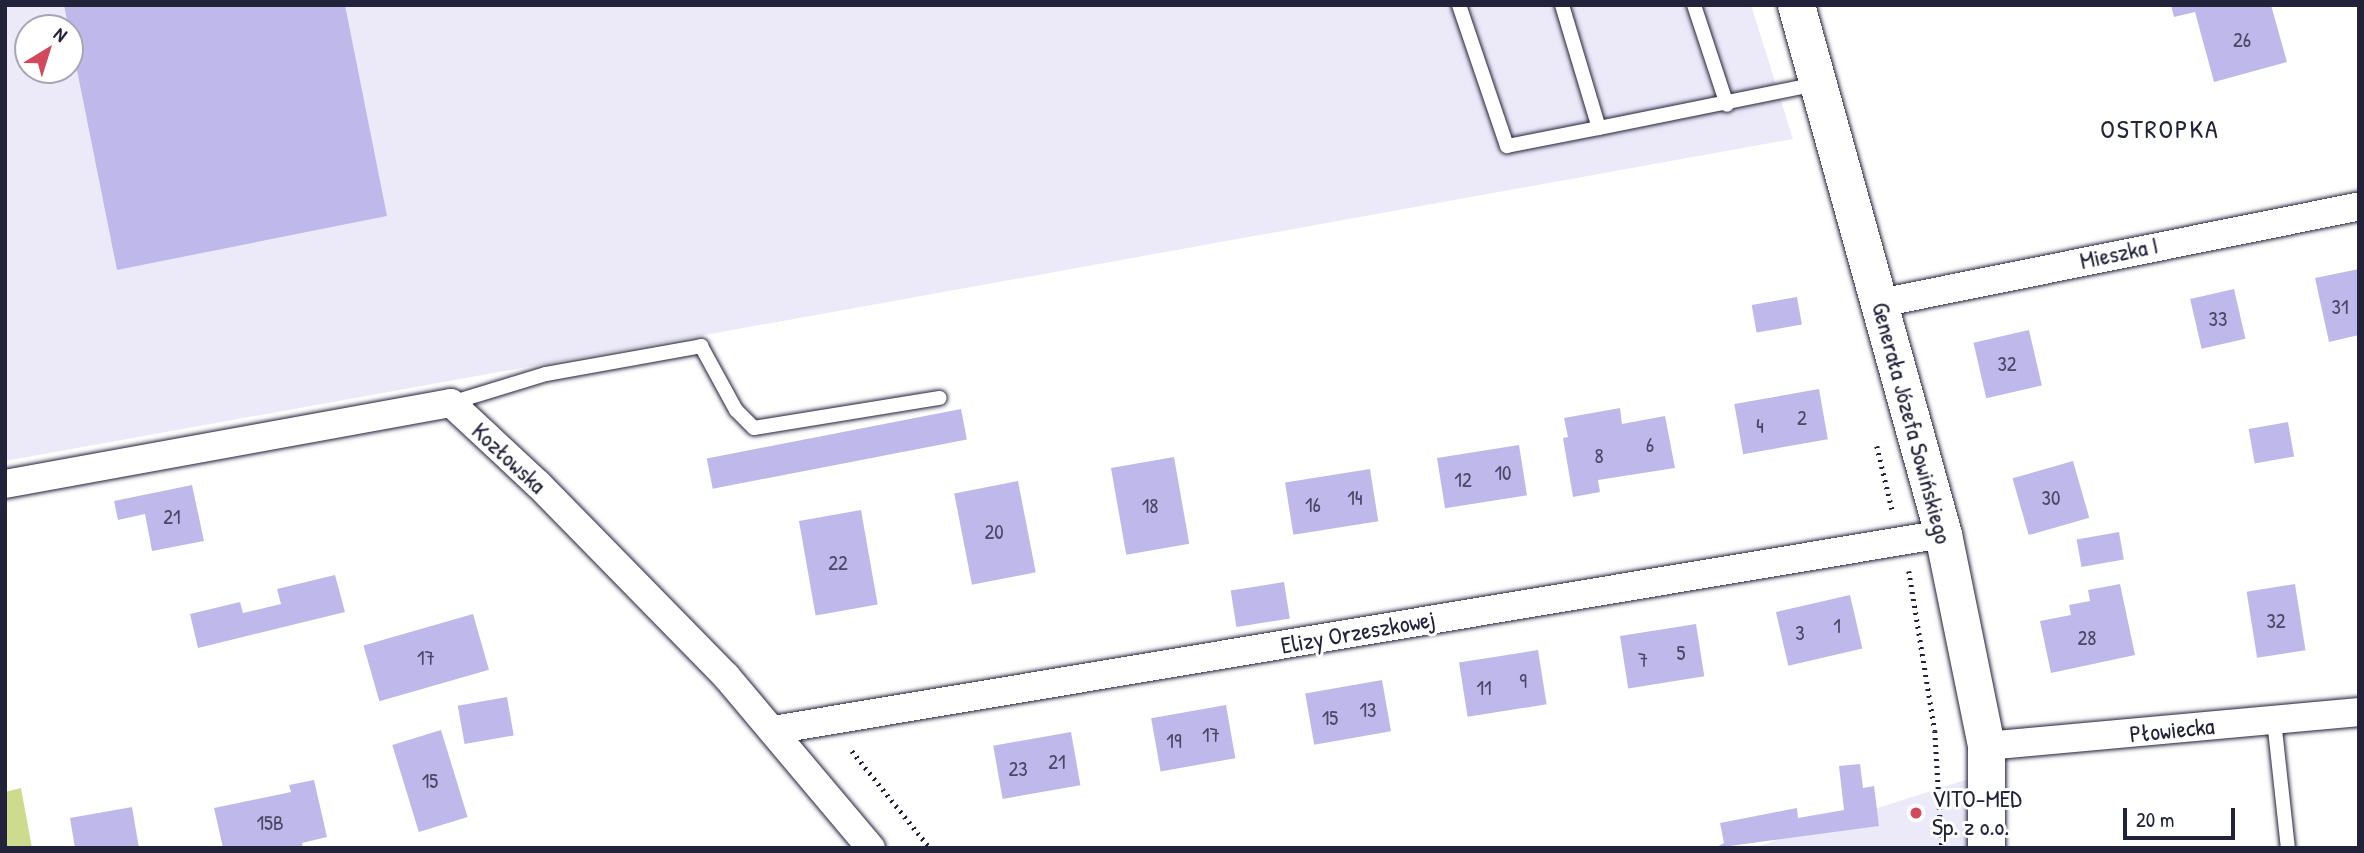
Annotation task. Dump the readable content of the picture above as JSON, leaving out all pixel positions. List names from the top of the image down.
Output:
{
  "streets": {
    "street": [
      "Mieszka I",
      "Generała Józefa Sowińskiego",
      "Kozłowska",
      "Elizy Orzeszkowej",
      "Płowiecka"
    ]
  },
  "crossings": [
    ["Mieszka I", "Generała Józefa Sowińskiego"],
    ["Generała Józefa Sowińskiego", "Elizy Orzeszkowej"],
    ["Generała Józefa Sowińskiego", "Płowiecka"],
    ["Kozłowska", "Elizy Orzeszkowej"]
  ],
  "districts": ["OSTROPKA"],
  "places": ["VITO-MED Sp. z o.o."],
  "house_numbers": [
    "26",
    "31",
    "33",
    "32",
    "2",
    "4",
    "6",
    "8",
    "10",
    "12",
    "14",
    "30",
    "16",
    "18",
    "21",
    "20",
    "22",
    "32",
    "1",
    "3",
    "28",
    "5",
    "17",
    "7",
    "9",
    "11",
    "13",
    "15",
    "17",
    "19",
    "21",
    "23",
    "15",
    "15B"
  ],
  "scale_bar": "20 m",
  "north": "top right"
}
